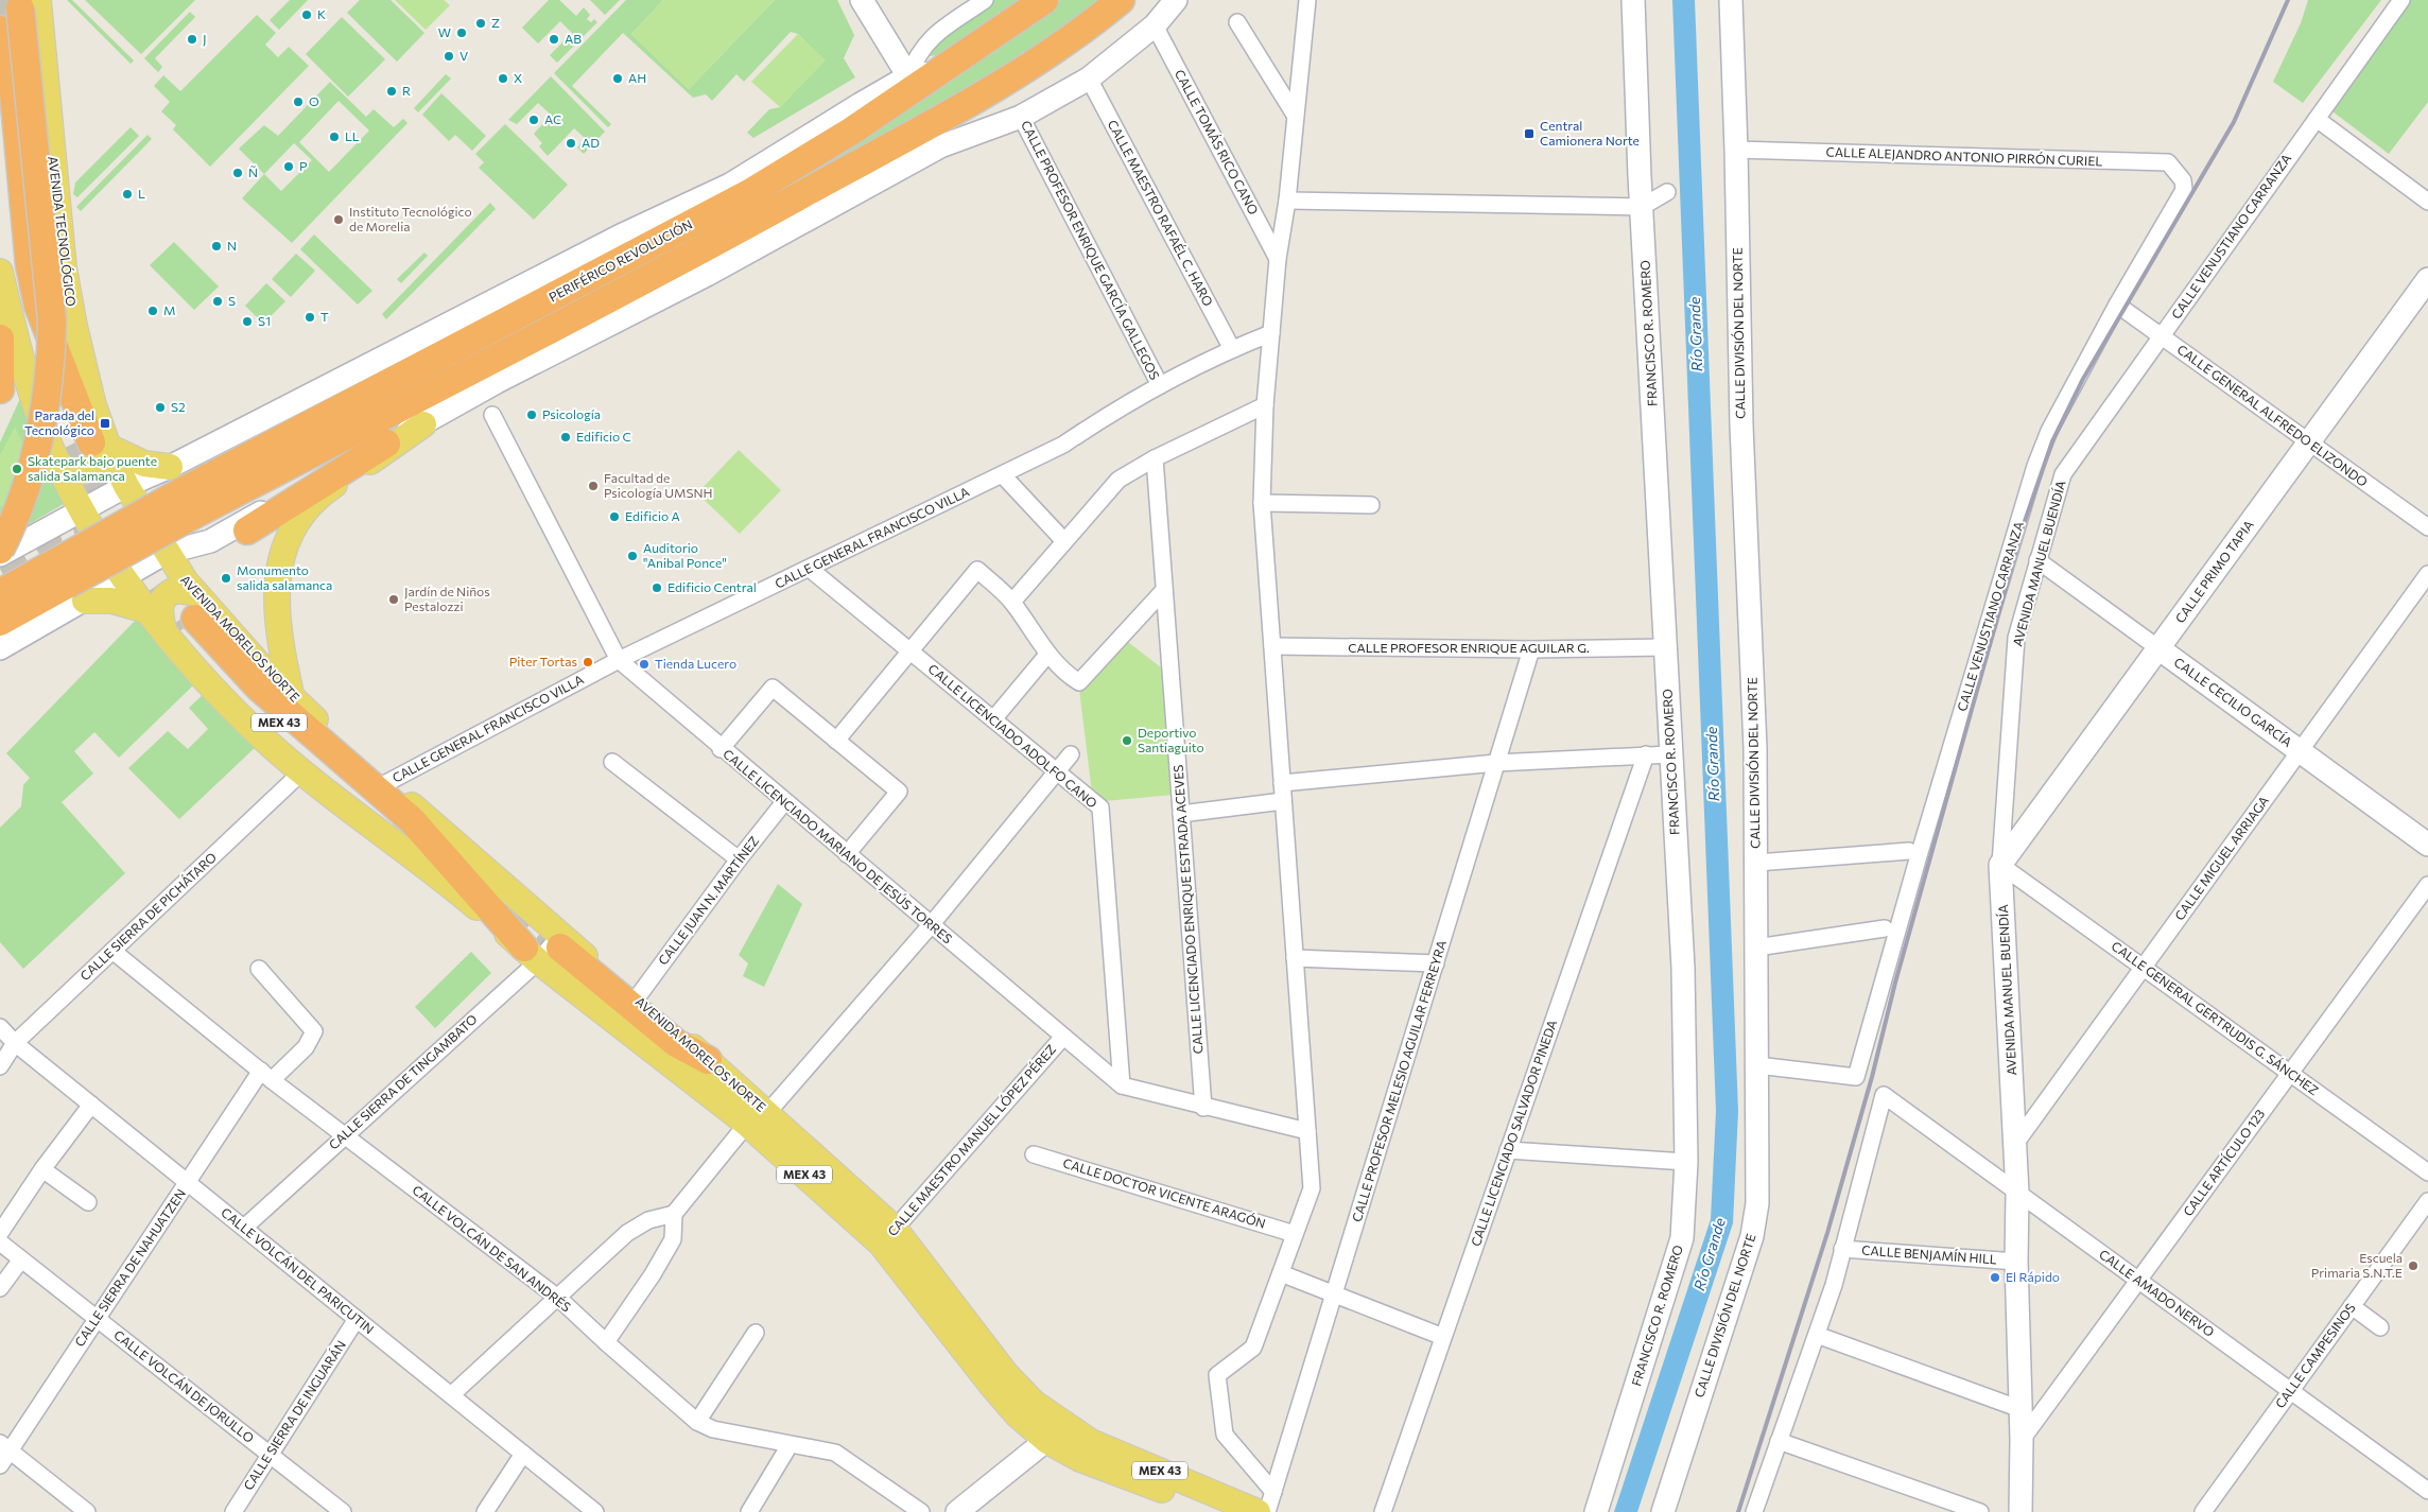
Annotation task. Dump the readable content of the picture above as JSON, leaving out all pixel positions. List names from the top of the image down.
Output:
{
  "streets": {
    "highway": ["PERIFÉRICO REVOLUCIÓN", "MEX 43"],
    "main road": [
      "AVENIDA TECNOLÓGICO",
      "FRANCISCO R. ROMERO",
      "CALLE DIVISIÓN DEL NORTE",
      "AVENIDA MANUEL BUENDÍA",
      "CALLE PRIMO TAPIA",
      "AVENIDA MORELOS NORTE",
      "CALLE CECILIO GARCÍA"
    ],
    "street": [
      "CALLE TOMÁS RICO CANO",
      "CALLE ALEJANDRO ANTONIO PIRRÓN CURIEL",
      "CALLE MAESTRO RAFAÉL C. HARO",
      "CALLE VENUSTIANO CARRANZA",
      "CALLE PROFESOR ENRIQUE GARCÍA GALLEGOS",
      "CALLE GENERAL ALFREDO ELIZONDO",
      "CALLE GENERAL FRANCISCO VILLA",
      "CALLE PROFESOR ENRIQUE AGUILAR G.",
      "CALLE LICENCIADO ADOLFO CANO",
      "CALLE LICENCIADO MARIANO DE JESÚS TORRES",
      "CALLE MIGUEL ARRIAGA",
      "CALLE JUAN N. MARTÍNEZ",
      "CALLE LICENCIADO ENRIQUE ESTRADA ACEVES",
      "CALLE SIERRA DE PICHÁTARO",
      "CALLE GENERAL GERTRUDIS G. SÁNCHEZ",
      "CALLE PROFESOR MELESIO AGUILAR FERREYRA",
      "CALLE SIERRA DE TINGAMBATO",
      "CALLE LICENCIADO SALVADOR PINEDA",
      "CALLE MAESTRO MANUEL LÓPEZ PÉREZ",
      "CALLE ARTÍCULO 123",
      "CALLE DOCTOR VICENTE ARAGÓN",
      "CALLE VOLCÁN DE SAN ANDRÉS",
      "CALLE BENJAMÍN HILL",
      "CALLE SIERRA DE NAHUATZEN",
      "CALLE VOLCÁN DEL PARICUTIN",
      "CALLE AMADO NERVO",
      "CALLE CAMPESINOS",
      "CALLE VOLCÁN DE JORULLO",
      "CALLE SIERRA DE INGUARÁN"
    ]
  },
  "crossings": [
    ["CALLE ALEJANDRO ANTONIO PIRRÓN CURIEL", "CALLE VENUSTIANO CARRANZA"],
    ["CALLE ALEJANDRO ANTONIO PIRRÓN CURIEL", "CALLE DIVISIÓN DEL NORTE"],
    ["CALLE MAESTRO RAFAÉL C. HARO", "CALLE GENERAL FRANCISCO VILLA"],
    ["AVENIDA TECNOLÓGICO", "AVENIDA MORELOS NORTE"],
    ["CALLE VENUSTIANO CARRANZA", "CALLE DIVISIÓN DEL NORTE"],
    ["CALLE VENUSTIANO CARRANZA", "CALLE GENERAL ALFREDO ELIZONDO"],
    ["CALLE VENUSTIANO CARRANZA", "AVENIDA MANUEL BUENDÍA"],
    ["CALLE PROFESOR ENRIQUE GARCÍA GALLEGOS", "CALLE GENERAL FRANCISCO VILLA"],
    ["FRANCISCO R. ROMERO", "CALLE PROFESOR ENRIQUE AGUILAR G."],
    ["CALLE GENERAL ALFREDO ELIZONDO", "CALLE PRIMO TAPIA"],
    ["CALLE GENERAL FRANCISCO VILLA", "AVENIDA MORELOS NORTE"],
    ["CALLE GENERAL FRANCISCO VILLA", "MEX 43"],
    ["CALLE GENERAL FRANCISCO VILLA", "CALLE LICENCIADO ADOLFO CANO"],
    ["CALLE GENERAL FRANCISCO VILLA", "CALLE LICENCIADO MARIANO DE JESÚS TORRES"],
    ["AVENIDA MANUEL BUENDÍA", "CALLE PRIMO TAPIA"],
    ["AVENIDA MANUEL BUENDÍA", "CALLE CECILIO GARCÍA"],
    ["AVENIDA MANUEL BUENDÍA", "CALLE MIGUEL ARRIAGA"],
    ["AVENIDA MANUEL BUENDÍA", "CALLE GENERAL GERTRUDIS G. SÁNCHEZ"],
    ["AVENIDA MANUEL BUENDÍA", "CALLE ARTÍCULO 123"],
    ["AVENIDA MANUEL BUENDÍA", "CALLE BENJAMÍN HILL"],
    ["AVENIDA MANUEL BUENDÍA", "CALLE AMADO NERVO"],
    ["CALLE PRIMO TAPIA", "CALLE CECILIO GARCÍA"],
    ["CALLE PRIMO TAPIA", "CALLE GENERAL GERTRUDIS G. SÁNCHEZ"],
    ["AVENIDA MORELOS NORTE", "MEX 43"],
    ["AVENIDA MORELOS NORTE", "CALLE JUAN N. MARTÍNEZ"],
    ["AVENIDA MORELOS NORTE", "CALLE SIERRA DE PICHÁTARO"],
    ["AVENIDA MORELOS NORTE", "CALLE SIERRA DE TINGAMBATO"],
    ["AVENIDA MORELOS NORTE", "CALLE MAESTRO MANUEL LÓPEZ PÉREZ"],
    ["CALLE PROFESOR ENRIQUE AGUILAR G.", "CALLE PROFESOR MELESIO AGUILAR FERREYRA"],
    ["CALLE CECILIO GARCÍA", "CALLE MIGUEL ARRIAGA"],
    ["MEX 43", "CALLE SIERRA DE TINGAMBATO"],
    ["CALLE LICENCIADO ADOLFO CANO", "CALLE LICENCIADO MARIANO DE JESÚS TORRES"],
    ["CALLE LICENCIADO MARIANO DE JESÚS TORRES", "CALLE JUAN N. MARTÍNEZ"],
    ["CALLE LICENCIADO MARIANO DE JESÚS TORRES", "CALLE LICENCIADO ENRIQUE ESTRADA ACEVES"],
    ["CALLE LICENCIADO MARIANO DE JESÚS TORRES", "CALLE MAESTRO MANUEL LÓPEZ PÉREZ"],
    ["CALLE MIGUEL ARRIAGA", "CALLE GENERAL GERTRUDIS G. SÁNCHEZ"],
    ["CALLE SIERRA DE PICHÁTARO", "CALLE VOLCÁN DE SAN ANDRÉS"],
    ["CALLE SIERRA DE PICHÁTARO", "CALLE VOLCÁN DEL PARICUTIN"],
    ["CALLE GENERAL GERTRUDIS G. SÁNCHEZ", "CALLE ARTÍCULO 123"],
    ["CALLE SIERRA DE TINGAMBATO", "CALLE VOLCÁN DE SAN ANDRÉS"],
    ["CALLE SIERRA DE TINGAMBATO", "CALLE VOLCÁN DEL PARICUTIN"],
    ["CALLE ARTÍCULO 123", "CALLE AMADO NERVO"],
    ["CALLE VOLCÁN DE SAN ANDRÉS", "CALLE SIERRA DE NAHUATZEN"],
    ["CALLE BENJAMÍN HILL", "CALLE AMADO NERVO"],
    ["CALLE SIERRA DE NAHUATZEN", "CALLE VOLCÁN DEL PARICUTIN"],
    ["CALLE SIERRA DE NAHUATZEN", "CALLE VOLCÁN DE JORULLO"],
    ["CALLE VOLCÁN DEL PARICUTIN", "CALLE SIERRA DE INGUARÁN"],
    ["CALLE AMADO NERVO", "CALLE CAMPESINOS"],
    ["CALLE VOLCÁN DE JORULLO", "CALLE SIERRA DE INGUARÁN"]
  ],
  "water": ["Río Grande"],
  "places": {
    "other": [
      "K",
      "Z",
      "W",
      "J",
      "AB",
      "V",
      "X",
      "AH",
      "R",
      "O",
      "AC",
      "LL",
      "AD",
      "P",
      "Ñ",
      "L",
      "Instituto Tecnológico de Morelia",
      "N",
      "S",
      "M",
      "T",
      "S1",
      "S2",
      "Psicología",
      "Edificio C",
      "Skatepark bajo puente salida Salamanca",
      "Facultad de Psicología UMSNH",
      "Edificio A",
      "Auditorio \"Anibal Ponce\"",
      "Monumento salida salamanca",
      "Edificio Central",
      "Jardín de Niños Pestalozzi",
      "Piter Tortas",
      "Tienda Lucero",
      "Deportivo Santiaguito",
      "Escuela Primaria S.N.T.E",
      "El Rápido"
    ],
    "transit": ["Central Camionera Norte", "Parada del Tecnológico"]
  }
}
